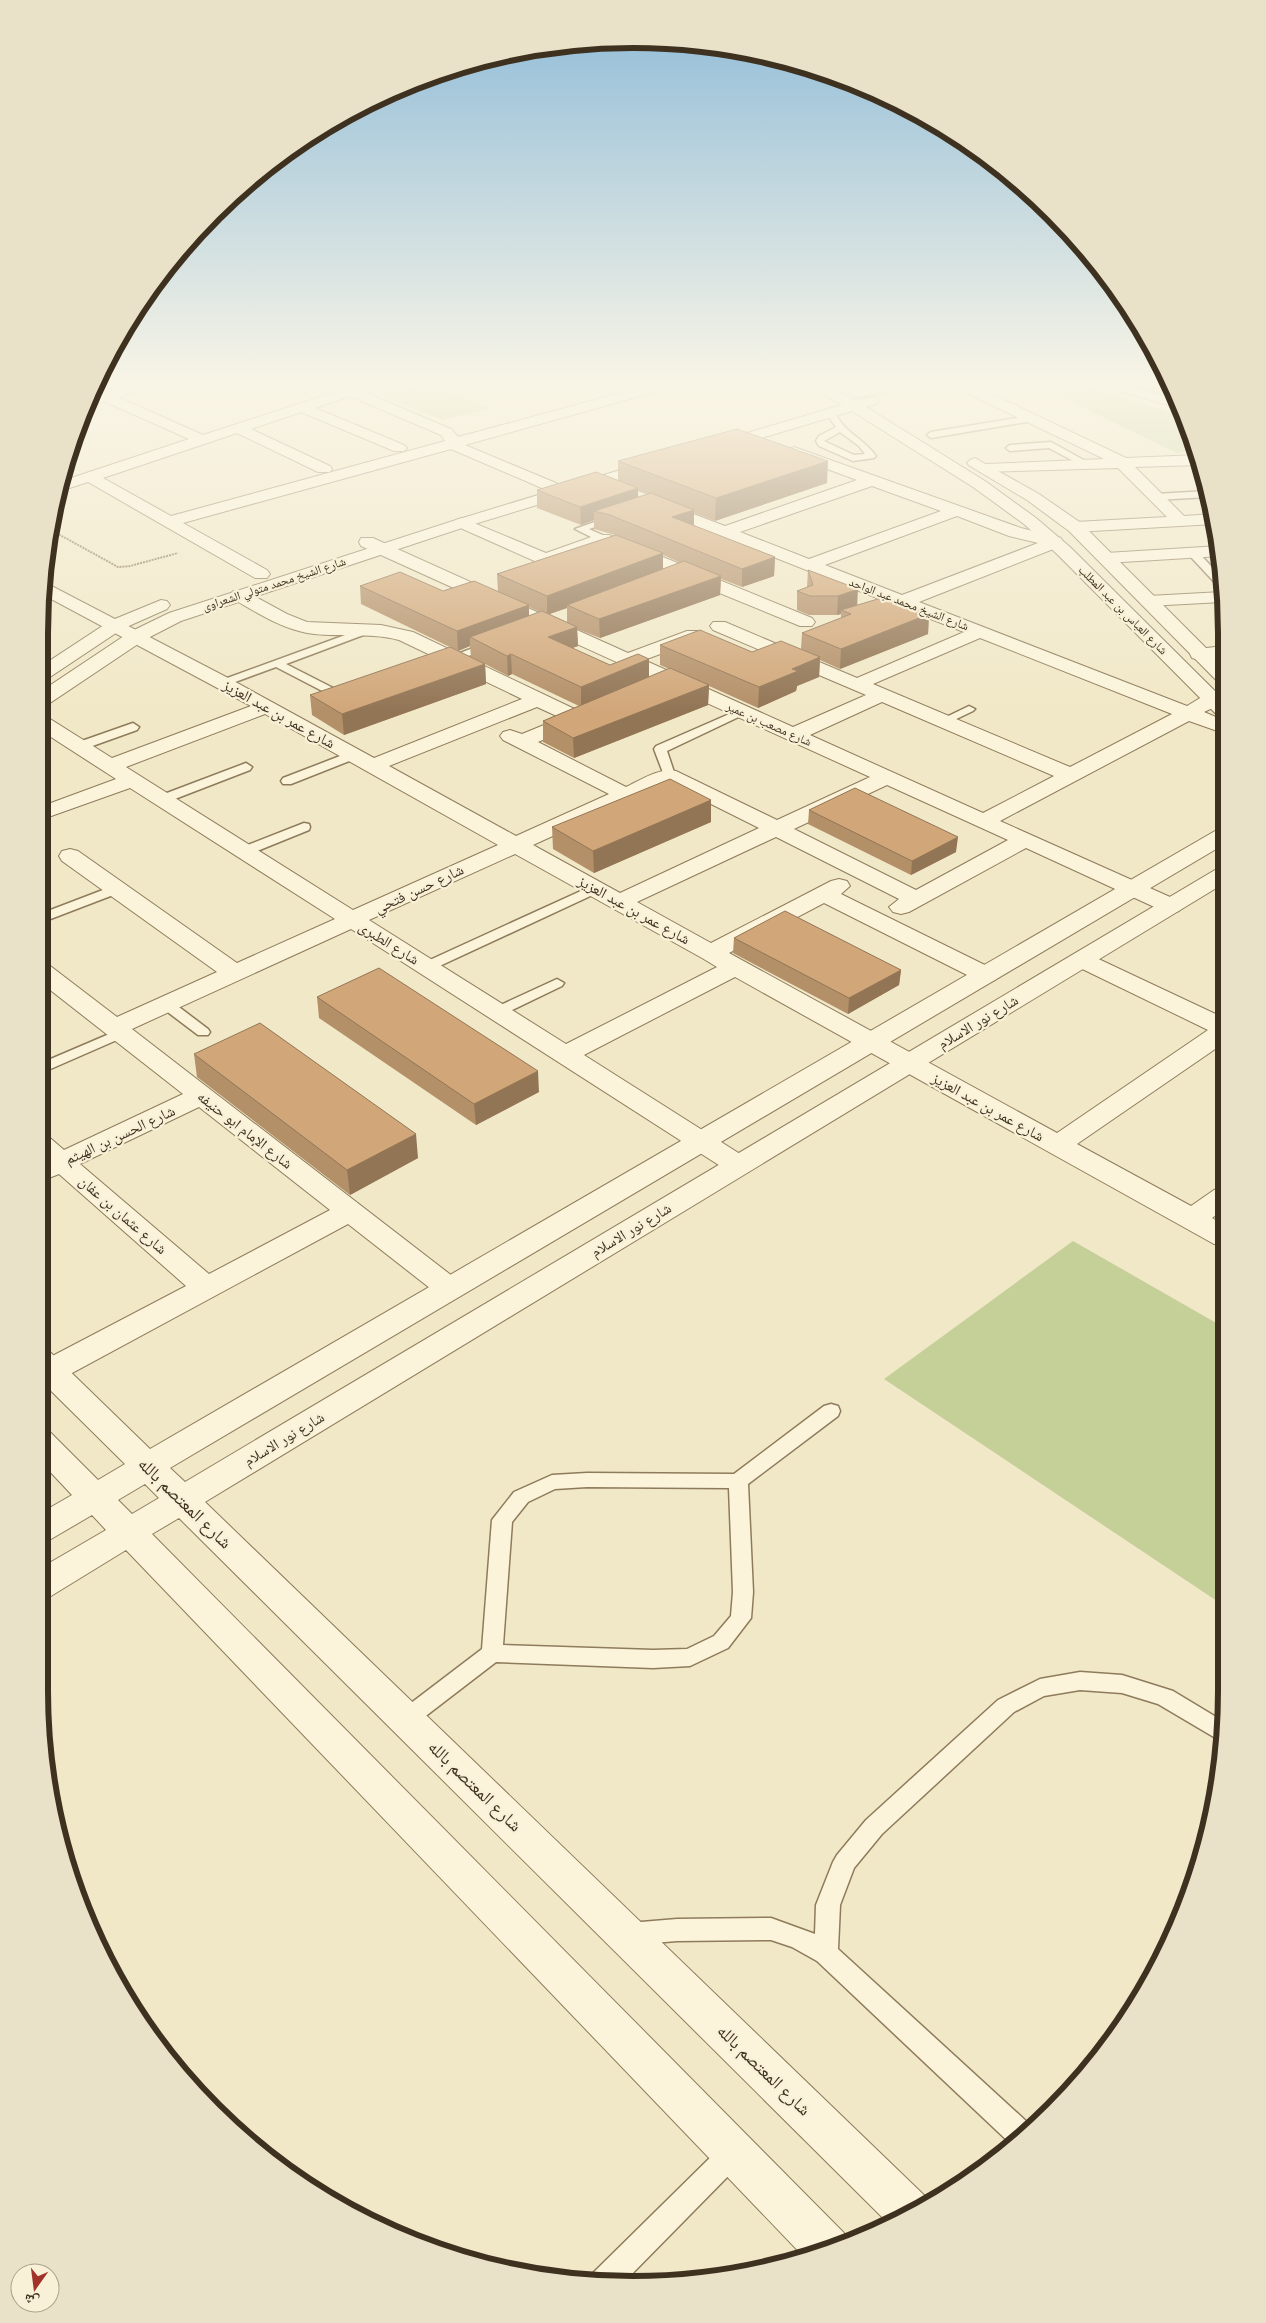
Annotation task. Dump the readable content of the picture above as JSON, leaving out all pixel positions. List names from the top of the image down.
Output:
{
  "streets": {
    "street": [
      "شارع الشيخ محمد متولي الشعراوى",
      "شارع الشيخ محمد عبد الواحد",
      "شارع العباس بن عبد المطلب",
      "شارع عمر بن عبد العزيز",
      "شارع مصعب بن عمير",
      "شارع حسن فتحي",
      "شارع الطبرى",
      "شارع نور الاسلام",
      "شارع الإمام ابو حنيفه",
      "شارع الحسن بن الهيثم",
      "شارع عثمان بن عفان",
      "شارع المعتصم بالله"
    ]
  },
  "crossings": [
    ["شارع الشيخ محمد متولي الشعراوى", "شارع عمر بن عبد العزيز"],
    ["شارع الشيخ محمد متولي الشعراوى", "شارع مصعب بن عمير"],
    ["شارع عمر بن عبد العزيز", "شارع حسن فتحي"],
    ["شارع عمر بن عبد العزيز", "شارع نور الاسلام"],
    ["شارع مصعب بن عمير", "شارع نور الاسلام"],
    ["شارع حسن فتحي", "شارع الطبرى"],
    ["شارع حسن فتحي", "شارع الإمام ابو حنيفه"],
    ["شارع الطبرى", "شارع نور الاسلام"],
    ["شارع نور الاسلام", "شارع المعتصم بالله"],
    ["شارع الإمام ابو حنيفه", "شارع الحسن بن الهيثم"],
    ["شارع الحسن بن الهيثم", "شارع عثمان بن عفان"]
  ],
  "north": "bottom"
}
